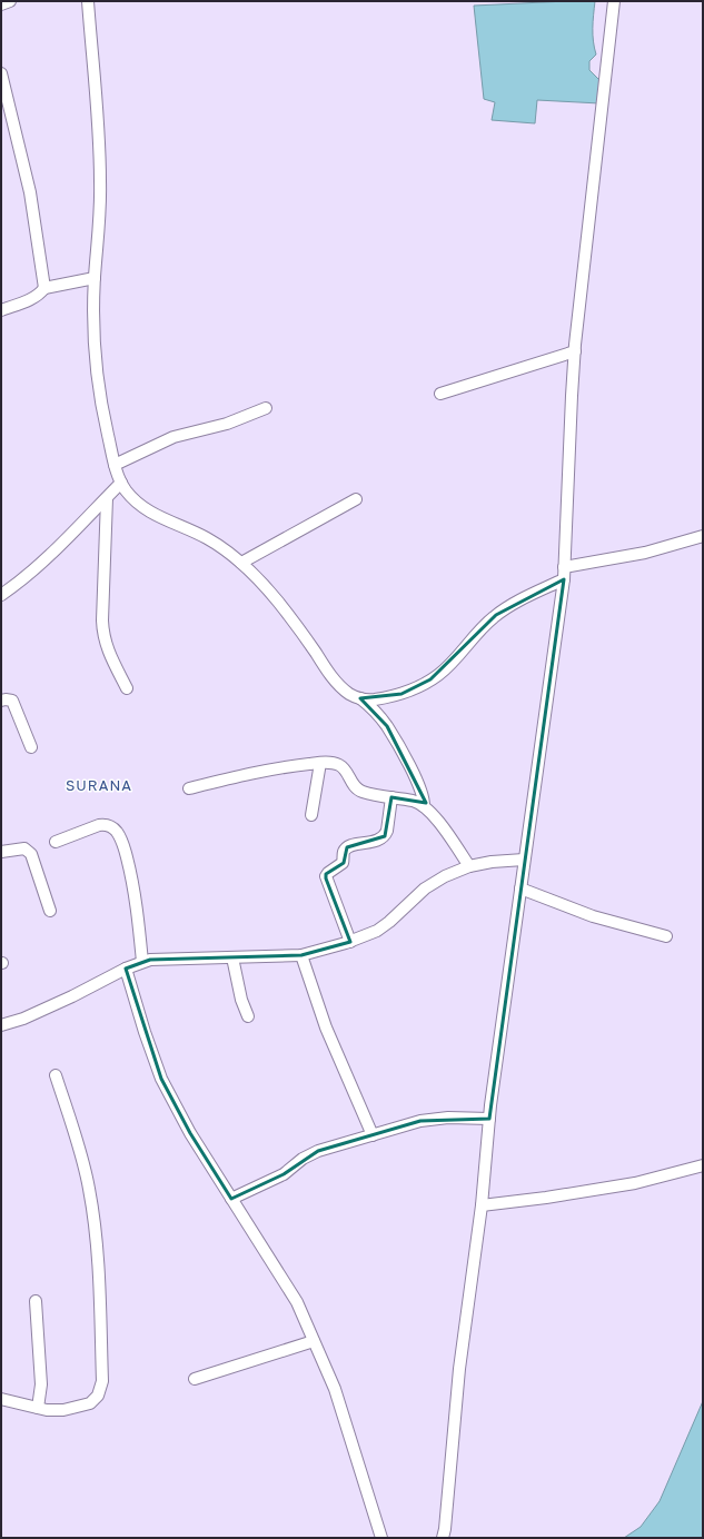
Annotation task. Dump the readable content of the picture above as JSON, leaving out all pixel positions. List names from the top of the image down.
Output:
{
  "districts": ["SURANA"]
}
